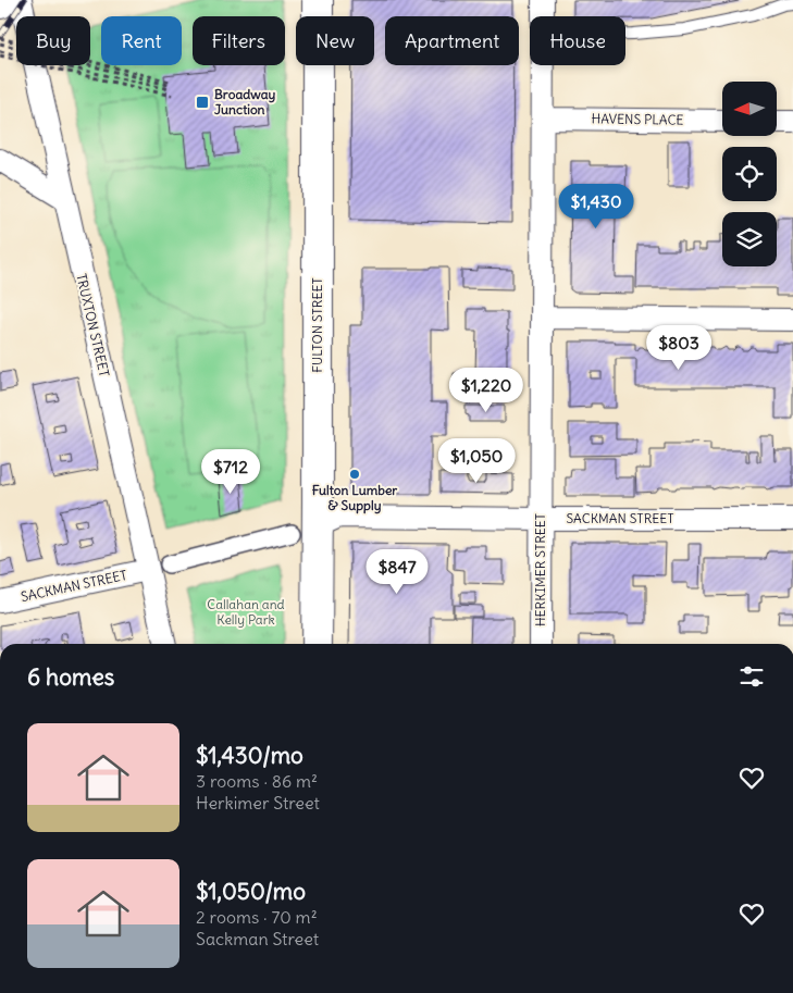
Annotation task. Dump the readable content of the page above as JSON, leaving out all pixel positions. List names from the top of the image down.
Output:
{
  "streets": {
    "main road": ["FULTON STREET"],
    "street": [
      "HAVENS PLACE",
      "TRUXTON STREET",
      "SACKMAN STREET",
      "HERKIMER STREET"
    ]
  },
  "crossings": [
    ["HAVENS PLACE", "HERKIMER STREET"],
    ["TRUXTON STREET", "SACKMAN STREET"],
    ["FULTON STREET", "SACKMAN STREET"],
    ["SACKMAN STREET", "HERKIMER STREET"]
  ],
  "parks": ["Callahan and Kelly Park"],
  "places": {
    "transit": ["Broadway Junction"],
    "other": ["Fulton Lumber & Supply"]
  },
  "north": "left",
  "page": {
    "chip": [
      "Buy",
      "Rent",
      "Filters",
      "New",
      "Apartment",
      "House"
    ],
    "price": [
      "$1,430",
      "$803",
      "$1,220",
      "$1,050",
      "$712",
      "$847"
    ],
    "heading": "6 homes",
    "list": [
      {
        "name": "$1,430/mo",
        "note": "3 rooms · 86 m² · Herkimer Street"
      },
      {
        "name": "$1,050/mo",
        "note": "2 rooms · 70 m² · Sackman Street"
      }
    ]
  }
}
